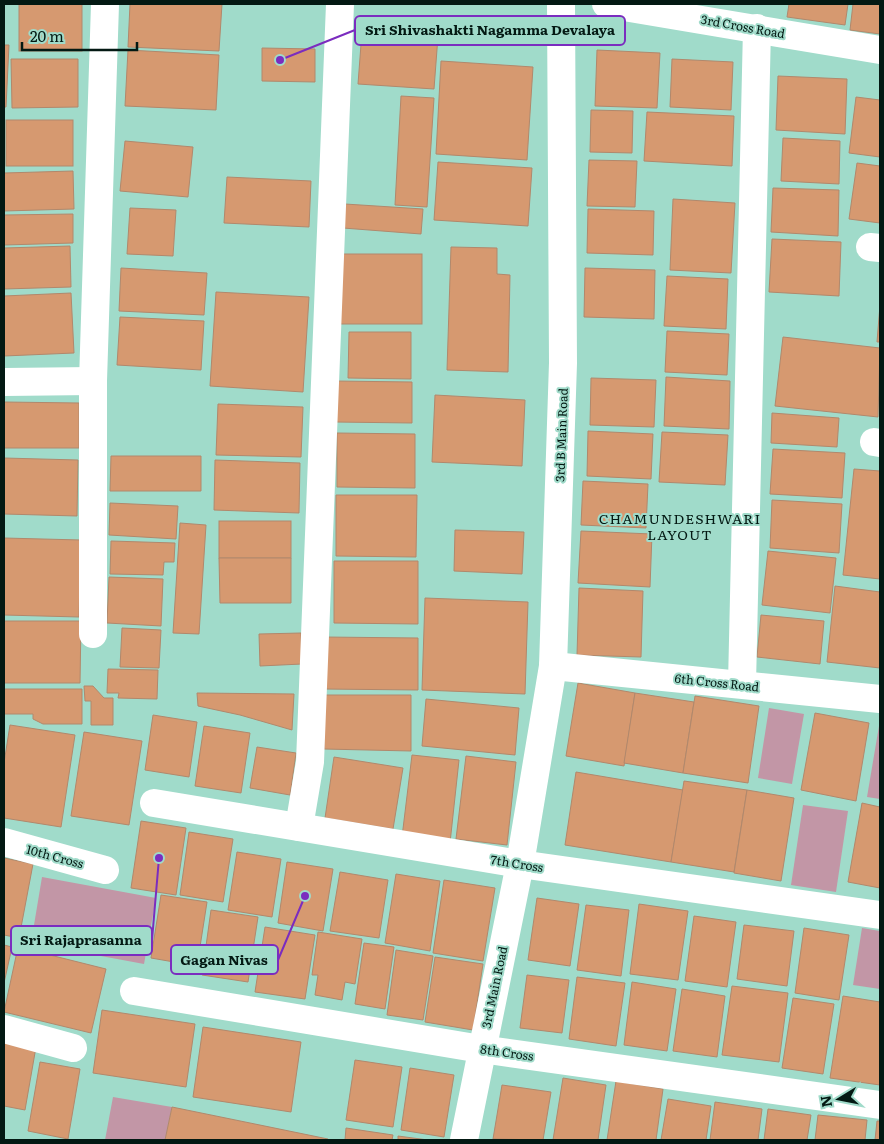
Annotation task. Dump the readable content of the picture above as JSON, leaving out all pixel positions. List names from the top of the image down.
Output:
{
  "streets": {
    "street": [
      "3rd Cross Road",
      "3rd B Main Road",
      "6th Cross Road",
      "10th Cross",
      "7th Cross",
      "3rd Main Road",
      "8th Cross"
    ]
  },
  "crossings": [
    ["3rd B Main Road", "6th Cross Road"],
    ["3rd B Main Road", "7th Cross"],
    ["3rd B Main Road", "3rd Main Road"],
    ["7th Cross", "3rd Main Road"],
    ["3rd Main Road", "8th Cross"]
  ],
  "districts": ["CHAMUNDESHWARI LAYOUT"],
  "places": ["Sri Shivashakti Nagamma Devalaya", "Sri Rajaprasanna", "Gagan Nivas"],
  "scale_bar": "20 m",
  "north": "left"
}
